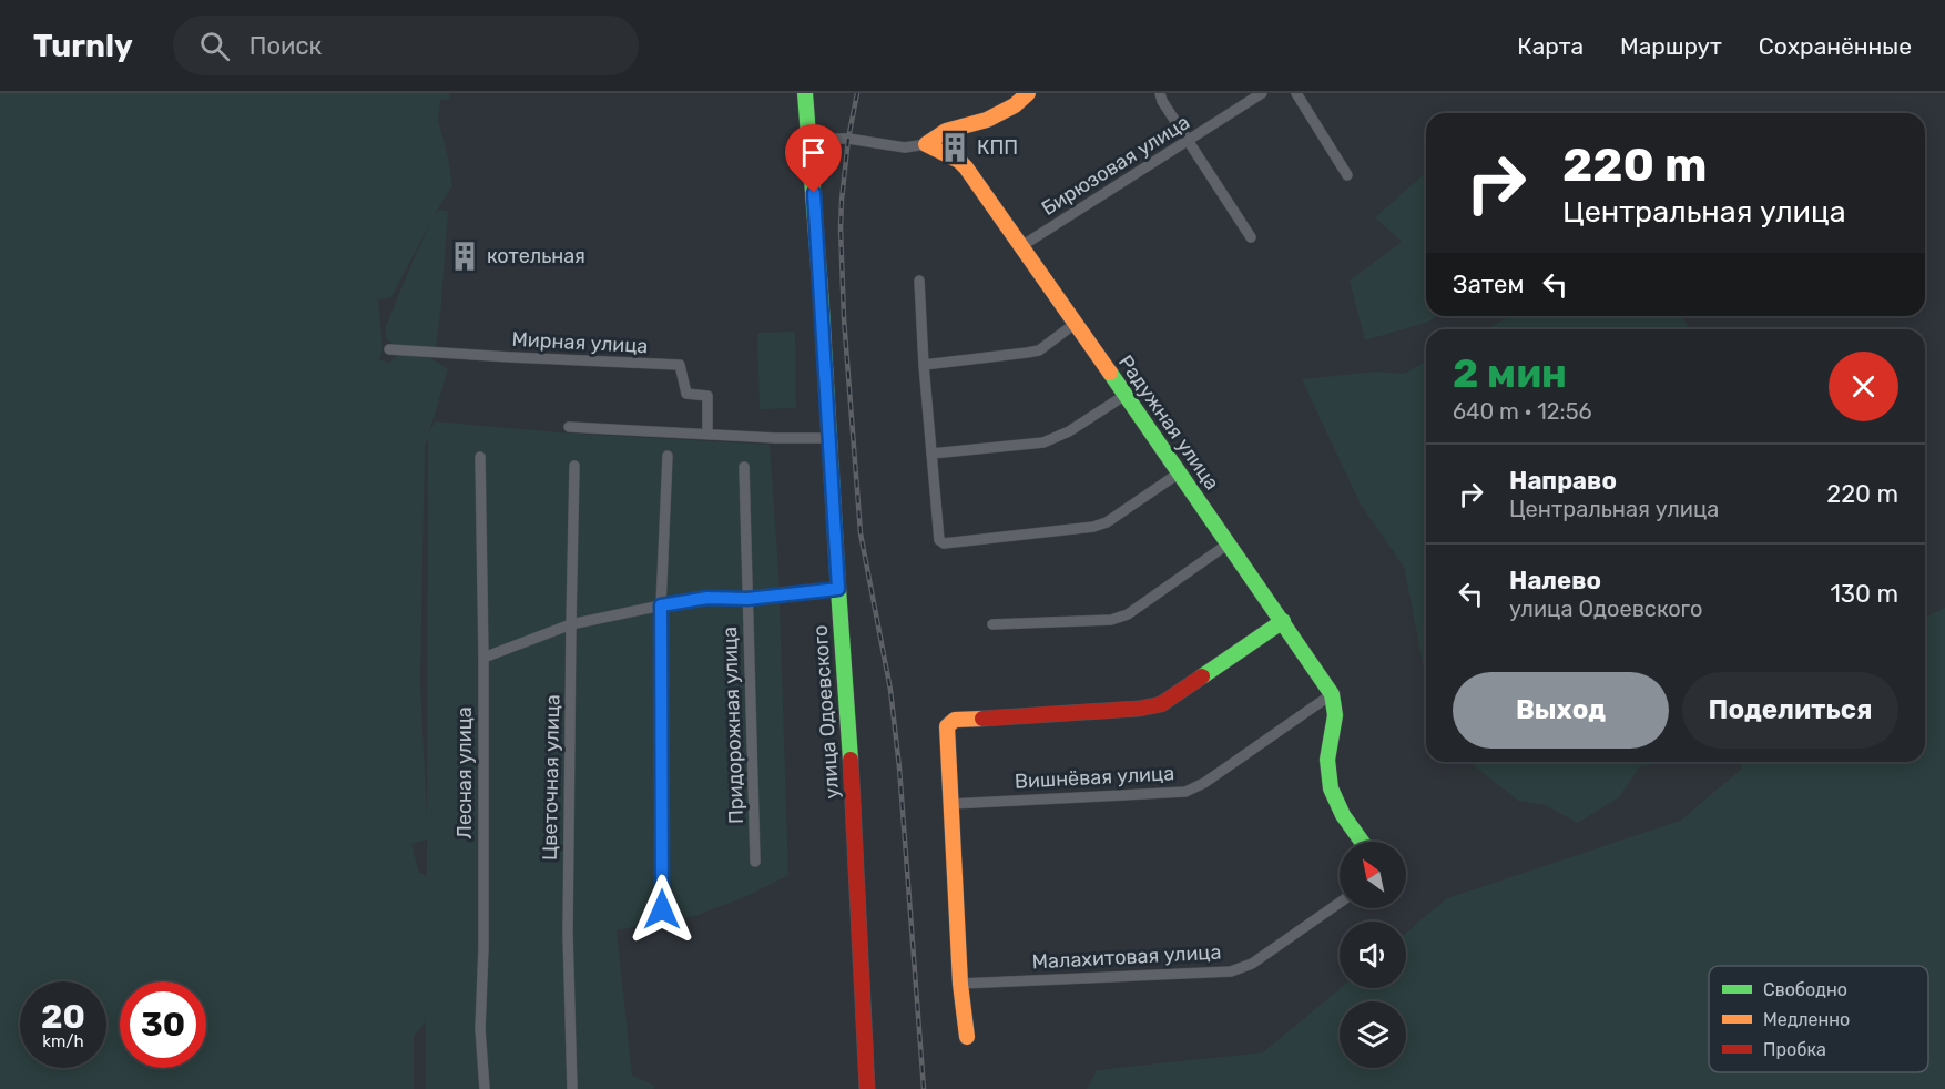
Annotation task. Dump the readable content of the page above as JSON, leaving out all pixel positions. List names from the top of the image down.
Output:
{
  "streets": {
    "street": [
      "Бирюзовая улица",
      "Мирная улица",
      "Радужная улица",
      "улица Одоевского",
      "Придорожная улица",
      "Лесная улица",
      "Цветочная улица",
      "Вишнёвая улица",
      "Малахитовая улица"
    ]
  },
  "crossings": [
    ["Бирюзовая улица", "Радужная улица"],
    ["Радужная улица", "Вишнёвая улица"]
  ],
  "places": {
    "building": ["КПП", "котельная"]
  },
  "legend": ["Свободно", "Медленно", "Пробка"],
  "north": "top left",
  "page": {
    "header": "Turnly",
    "search": "Поиск",
    "nav": ["Карта", "Маршрут", "Сохранённые"],
    "turn": ["220 m", "Центральная улица"],
    "then": "Затем",
    "heading": ["2 мин", "640 m · 12:56"],
    "list": [
      {
        "name": "Направо",
        "note": "Центральная улица",
        "value": "220 m"
      },
      {
        "name": "Налево",
        "note": "улица Одоевского",
        "value": "130 m"
      }
    ],
    "buttons": ["Выход", "Поделиться"],
    "speed": "20 km/h",
    "limit": "30"
  }
}
